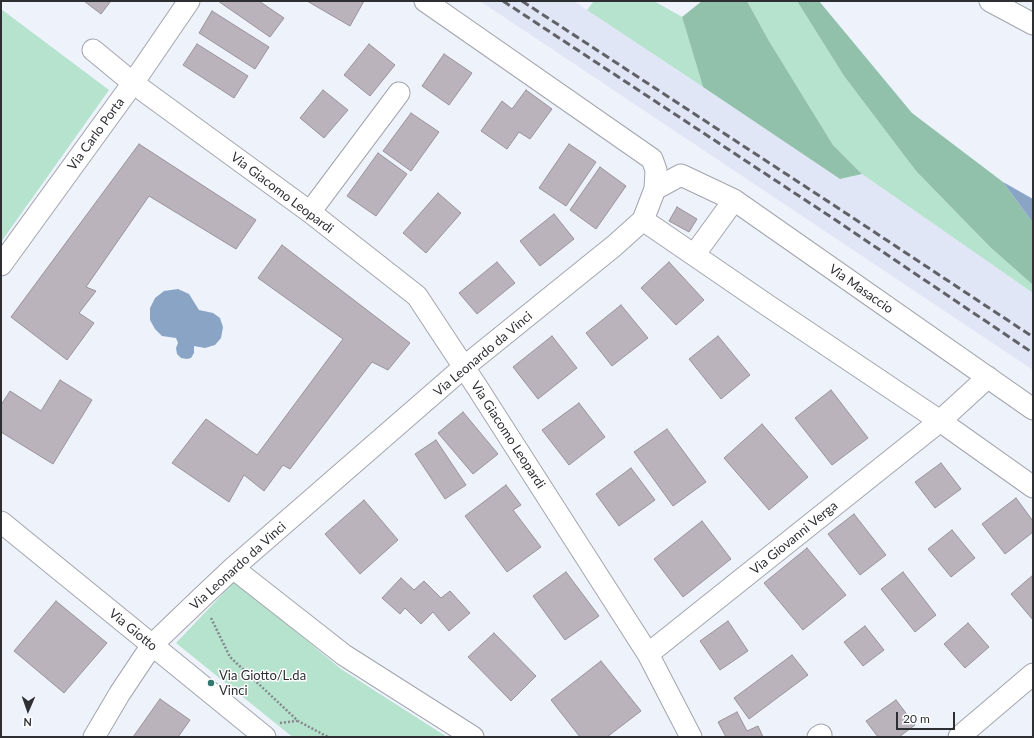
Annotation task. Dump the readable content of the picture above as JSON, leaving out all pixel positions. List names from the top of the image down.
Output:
{
  "streets": {
    "street": [
      "Via Carlo Porta",
      "Via Giacomo Leopardi",
      "Via Masaccio",
      "Via Leonardo da Vinci",
      "Via Giovanni Verga",
      "Via Giotto"
    ]
  },
  "crossings": [
    ["Via Carlo Porta", "Via Giacomo Leopardi"],
    ["Via Giacomo Leopardi", "Via Leonardo da Vinci"],
    ["Via Giacomo Leopardi", "Via Giovanni Verga"],
    ["Via Masaccio", "Via Leonardo da Vinci"],
    ["Via Leonardo da Vinci", "Via Giotto"]
  ],
  "places": ["Via Giotto/L.da Vinci"],
  "scale_bar": "20 m",
  "north": "bottom"
}
